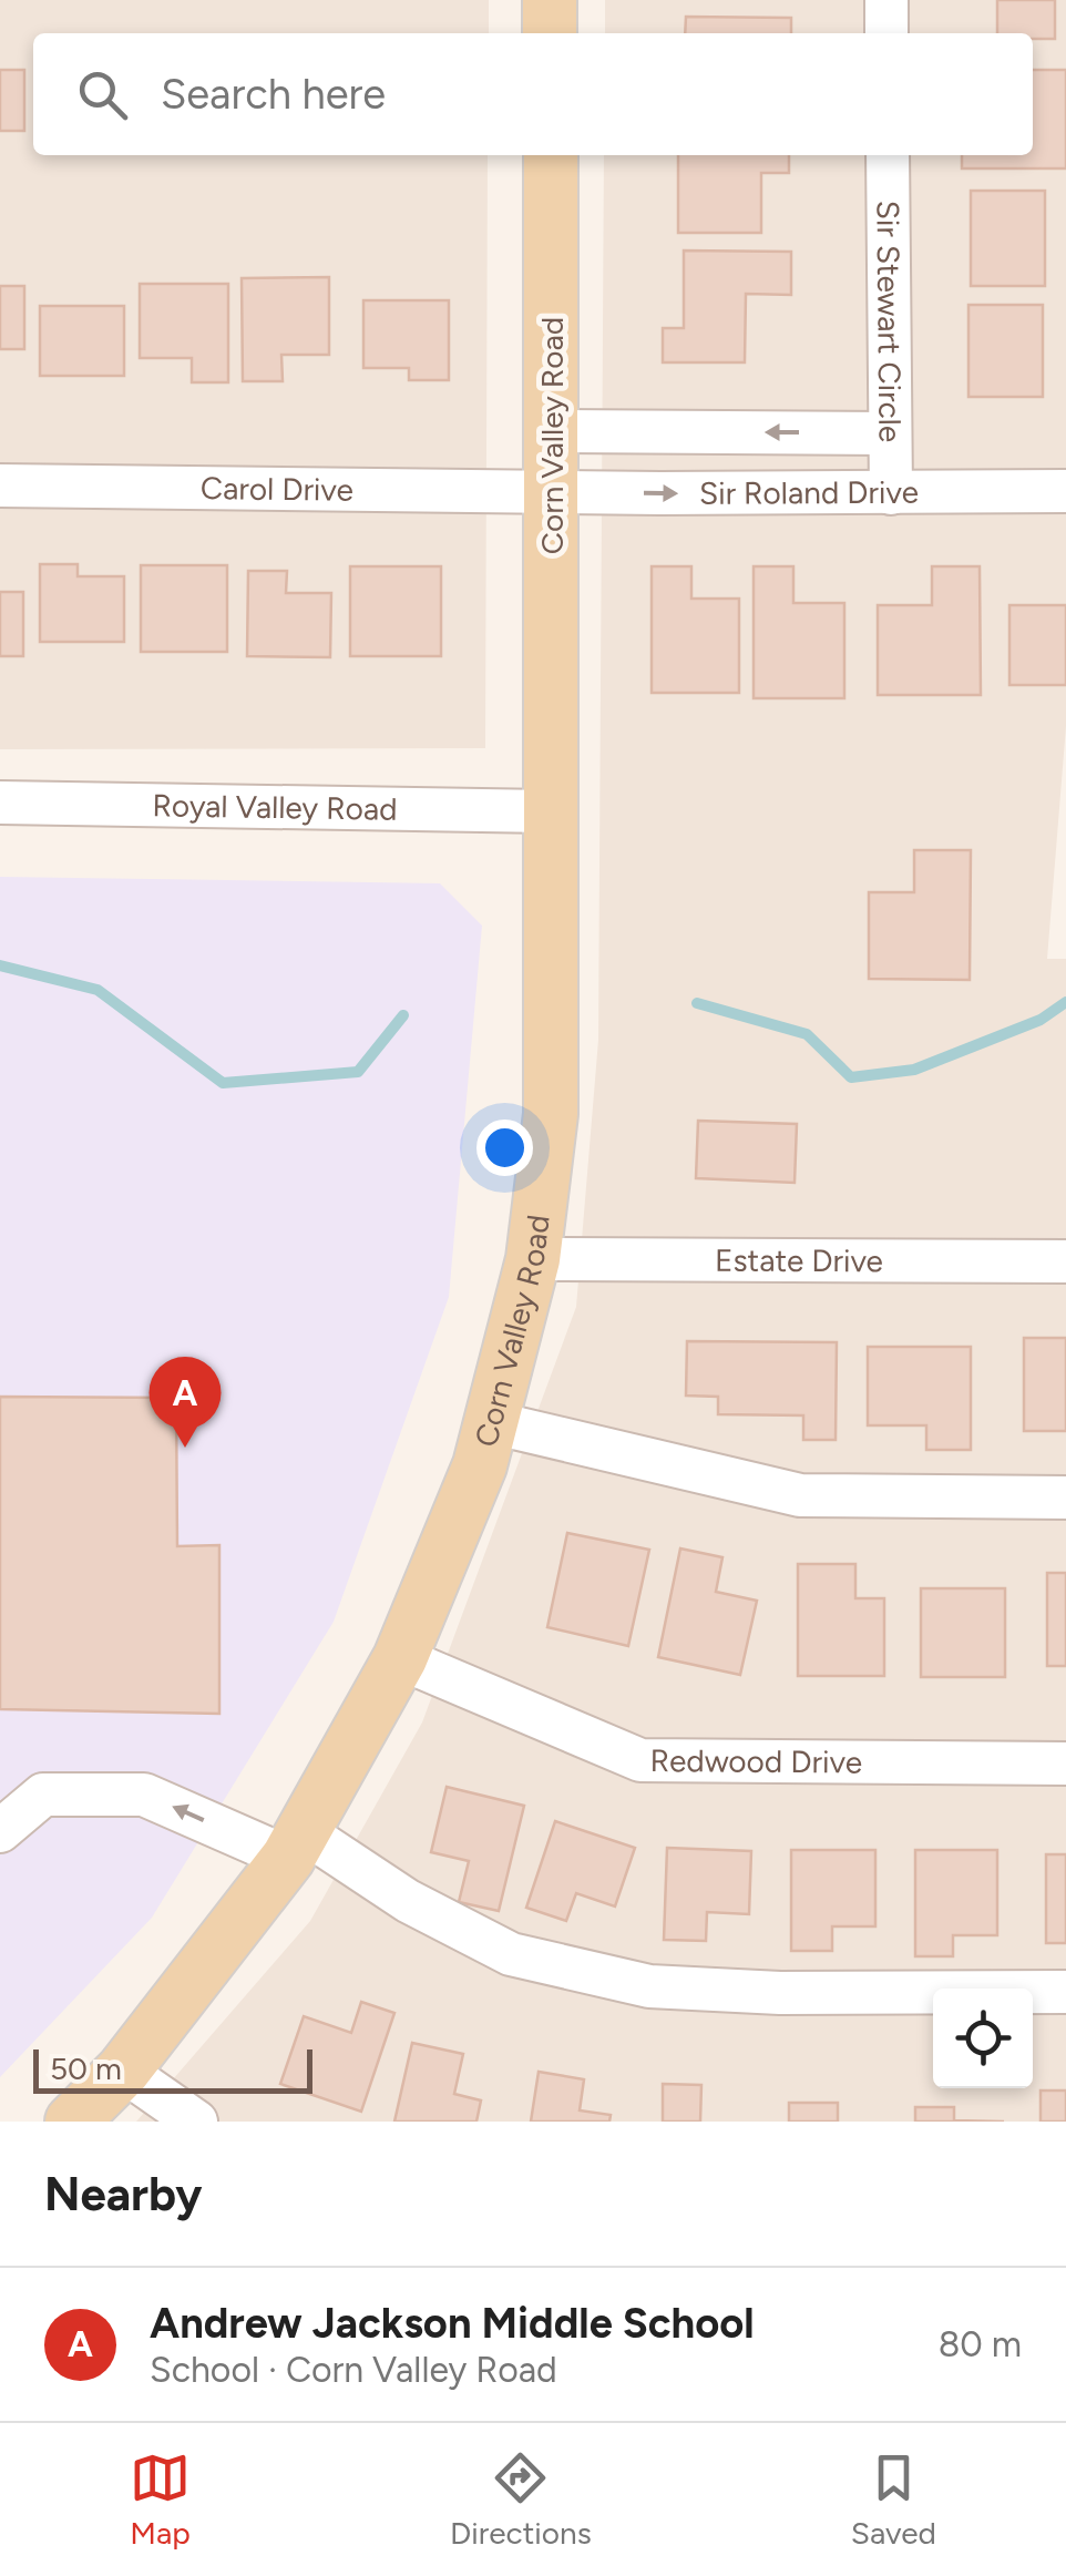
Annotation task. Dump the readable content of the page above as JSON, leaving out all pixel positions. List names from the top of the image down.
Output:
{
  "streets": {
    "main road": ["Corn Valley Road"],
    "street": [
      "Sir Stewart Circle",
      "Carol Drive",
      "Sir Roland Drive",
      "Royal Valley Road",
      "Estate Drive",
      "Redwood Drive"
    ]
  },
  "crossings": [
    ["Sir Stewart Circle", "Sir Roland Drive"],
    ["Corn Valley Road", "Carol Drive"],
    ["Corn Valley Road", "Sir Roland Drive"],
    ["Corn Valley Road", "Royal Valley Road"],
    ["Corn Valley Road", "Estate Drive"],
    ["Corn Valley Road", "Redwood Drive"],
    ["Carol Drive", "Sir Roland Drive"]
  ],
  "scale_bar": "50 m",
  "page": {
    "search": "Search here",
    "pins": "A",
    "scale": "50 m",
    "heading": "Nearby",
    "list": [
      {
        "mark": "A",
        "name": "Andrew Jackson Middle School",
        "note": "School · Corn Valley Road",
        "value": "80 m"
      }
    ],
    "nav": ["Map", "Directions", "Saved"]
  }
}
